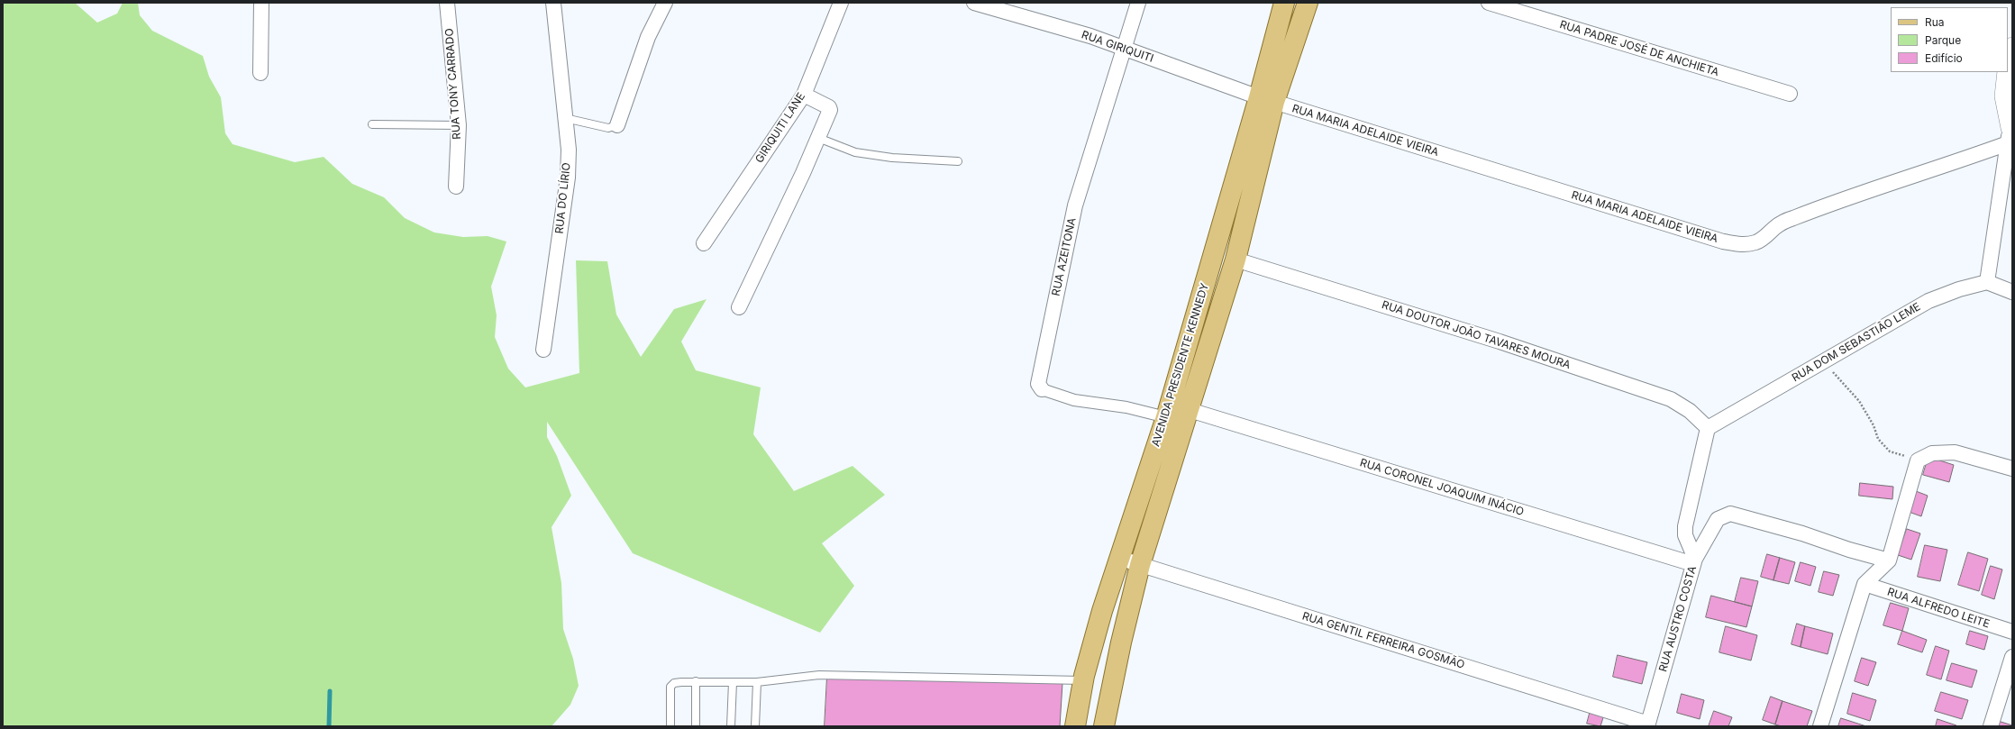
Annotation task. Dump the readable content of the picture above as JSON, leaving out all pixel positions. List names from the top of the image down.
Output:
{
  "streets": {
    "main road": ["AVENIDA PRESIDENTE KENNEDY"],
    "street": [
      "RUA GIRIQUITI",
      "RUA PADRE JOSÉ DE ANCHIETA",
      "RUA TONY CARRADO",
      "GIRIQUITI LANE",
      "RUA MARIA ADELAIDE VIEIRA",
      "RUA DO LÍRIO",
      "RUA AZEITONA",
      "RUA DOUTOR JOÃO TAVARES MOURA",
      "RUA DOM SEBASTIÃO LEME",
      "RUA CORONEL JOAQUIM INÁCIO",
      "RUA ALFREDO LEITE",
      "RUA AUSTRO COSTA",
      "RUA GENTIL FERREIRA GOSMÃO"
    ]
  },
  "crossings": [
    ["RUA GIRIQUITI", "RUA MARIA ADELAIDE VIEIRA"],
    ["RUA GIRIQUITI", "RUA AZEITONA"],
    ["RUA GIRIQUITI", "AVENIDA PRESIDENTE KENNEDY"],
    ["RUA MARIA ADELAIDE VIEIRA", "AVENIDA PRESIDENTE KENNEDY"],
    ["RUA AZEITONA", "AVENIDA PRESIDENTE KENNEDY"],
    ["RUA DOUTOR JOÃO TAVARES MOURA", "RUA DOM SEBASTIÃO LEME"],
    ["RUA DOUTOR JOÃO TAVARES MOURA", "AVENIDA PRESIDENTE KENNEDY"],
    ["RUA DOUTOR JOÃO TAVARES MOURA", "RUA AUSTRO COSTA"],
    ["RUA DOM SEBASTIÃO LEME", "RUA AUSTRO COSTA"],
    ["AVENIDA PRESIDENTE KENNEDY", "RUA CORONEL JOAQUIM INÁCIO"],
    ["AVENIDA PRESIDENTE KENNEDY", "RUA GENTIL FERREIRA GOSMÃO"],
    ["RUA CORONEL JOAQUIM INÁCIO", "RUA AUSTRO COSTA"],
    ["RUA AUSTRO COSTA", "RUA GENTIL FERREIRA GOSMÃO"]
  ],
  "legend": ["Rua", "Parque", "Edifício"]
}
